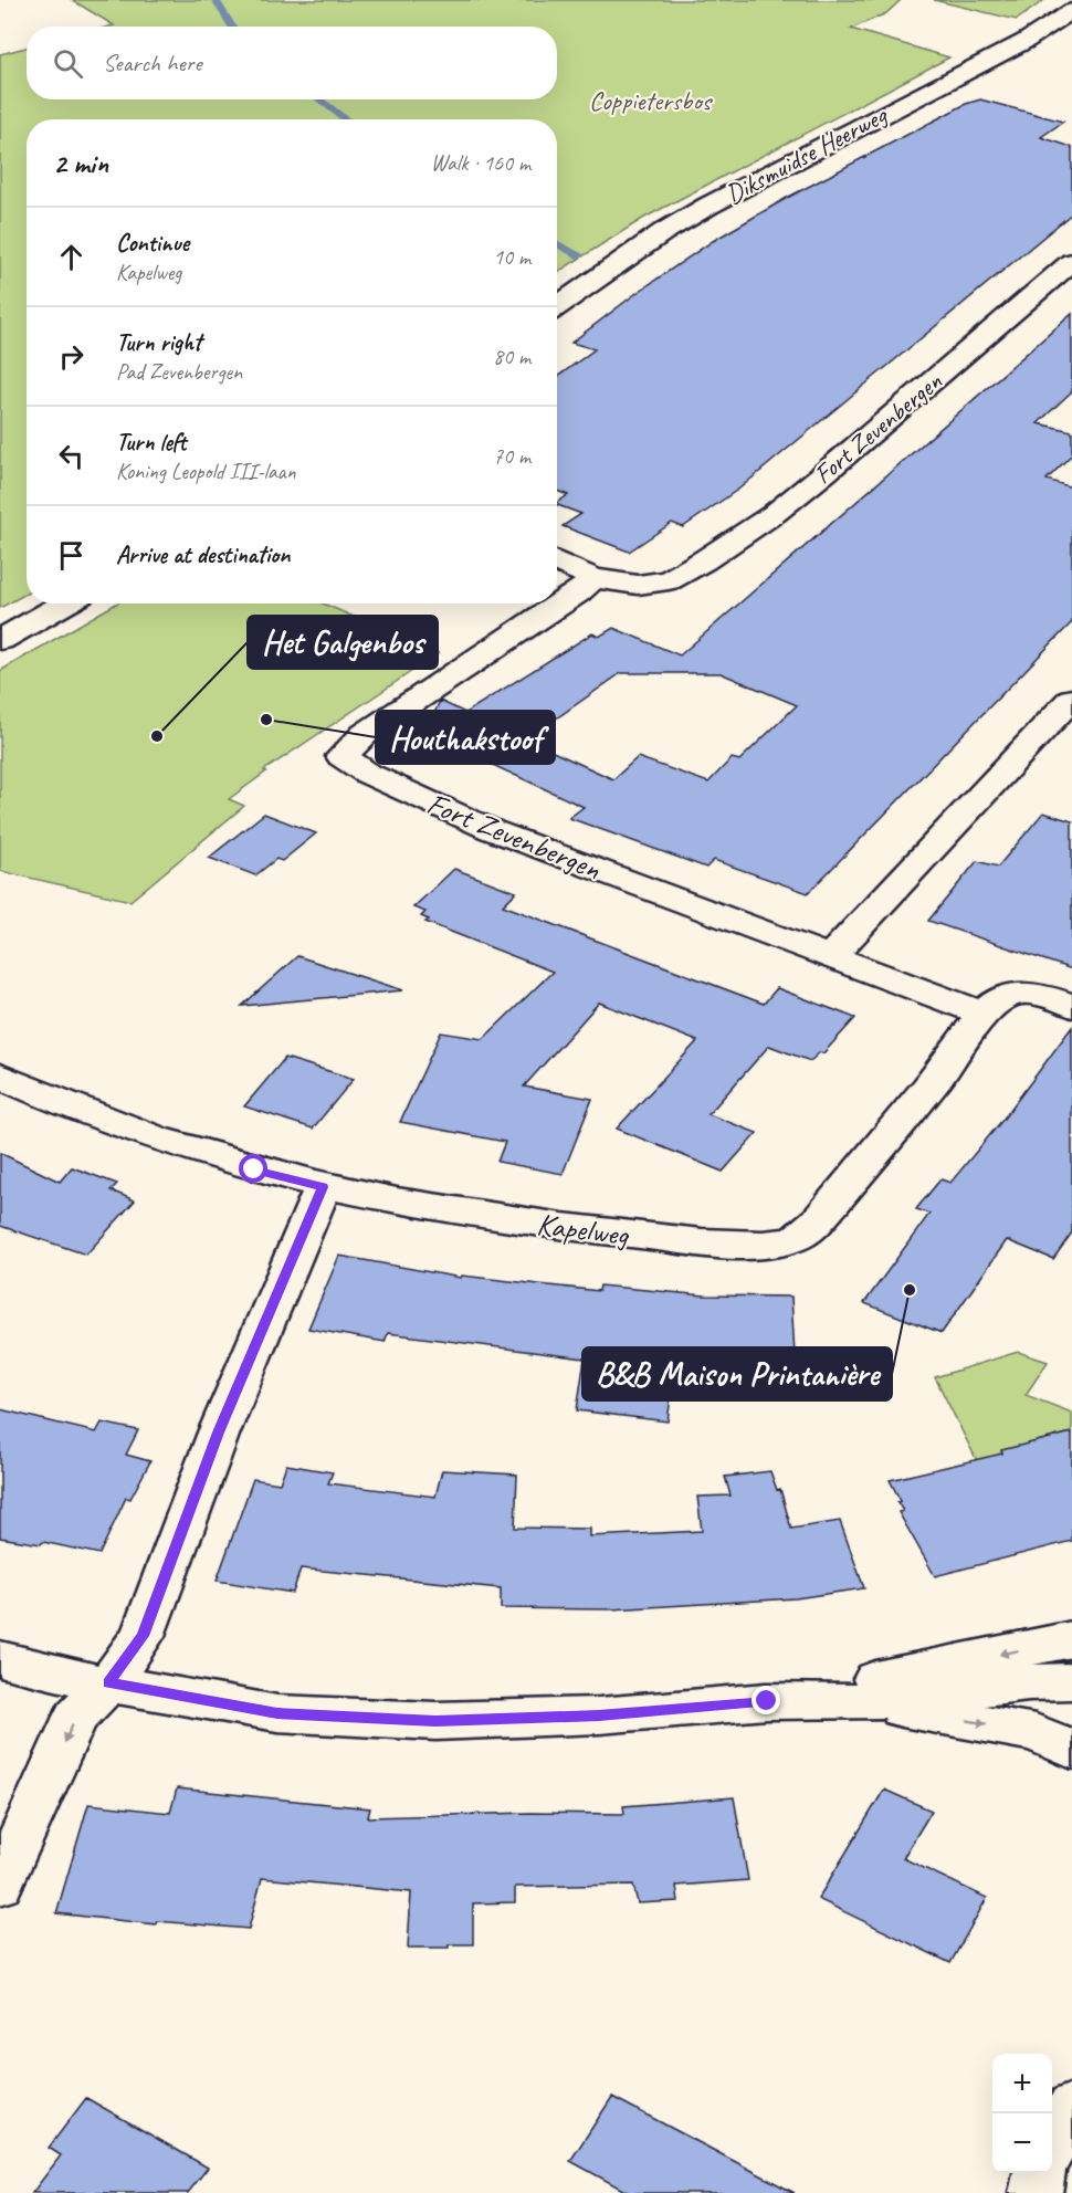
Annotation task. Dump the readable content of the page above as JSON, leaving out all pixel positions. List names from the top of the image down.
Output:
{
  "streets": {
    "street": ["Diksmuidse Heerweg", "Fort Zevenbergen", "Kapelweg"]
  },
  "crossings": [
    ["Fort Zevenbergen", "Kapelweg"]
  ],
  "parks": ["Coppietersbos"],
  "places": ["Houthakstoof", "Het Galgenbos", "B&B Maison Printanière"],
  "page": {
    "search": "Search here",
    "heading": ["2 min", "Walk · 160 m"],
    "list": [
      ["Continue", "Kapelweg", "10 m"],
      ["Turn right", "Pad Zevenbergen", "80 m"],
      ["Turn left", "Koning Leopold III-laan", "70 m"],
      "Arrive at destination"
    ],
    "map_buttons": ["+", "−"]
  }
}
